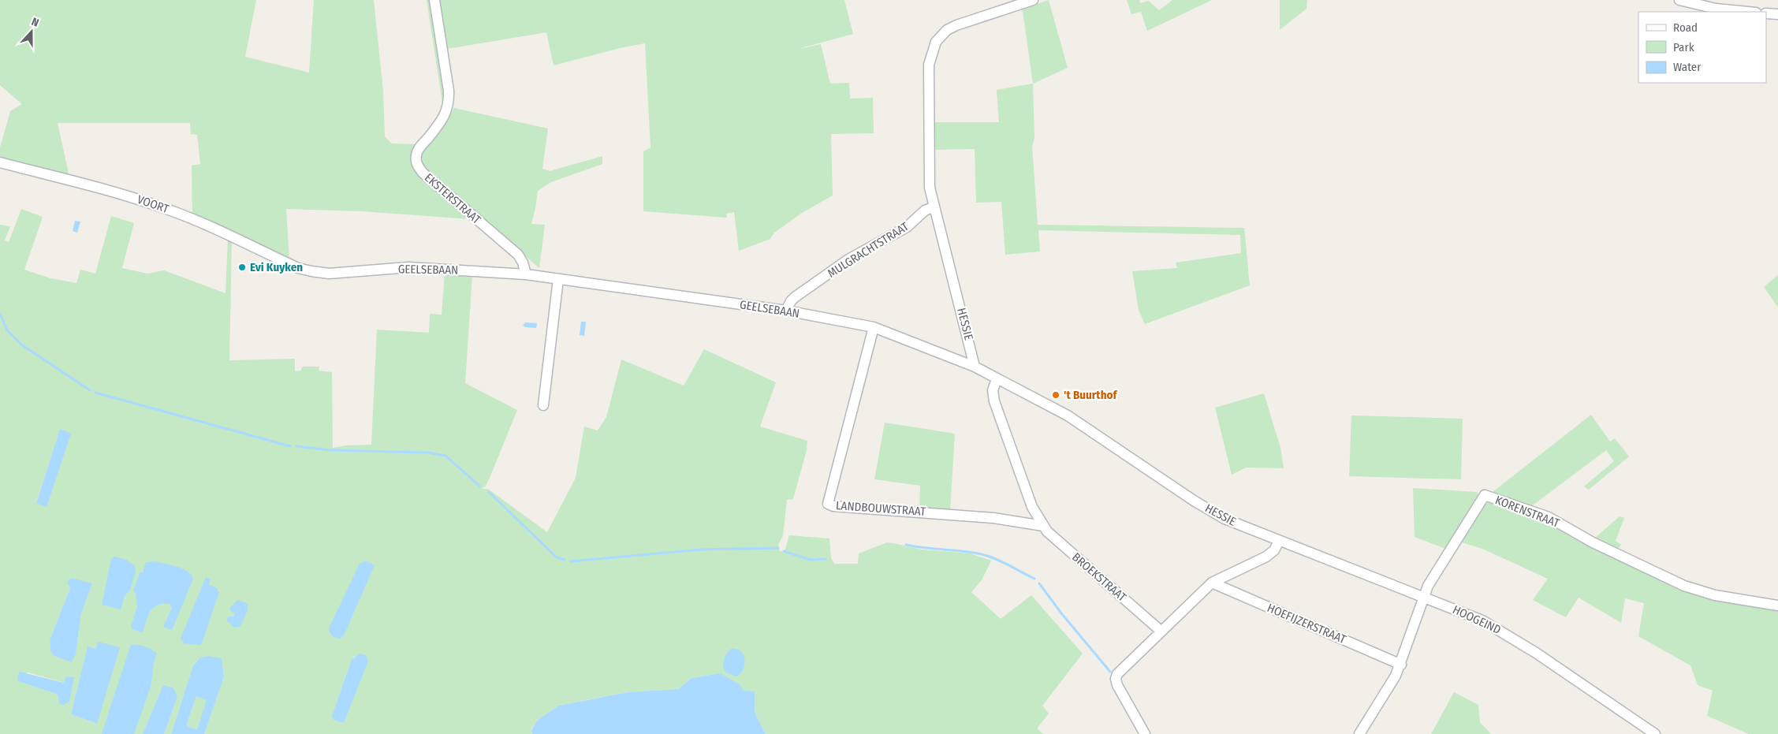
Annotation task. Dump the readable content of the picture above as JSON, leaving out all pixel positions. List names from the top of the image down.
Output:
{
  "streets": {
    "street": [
      "EKSTERSTRAAT",
      "VOORT",
      "MULGRACHTSTRAAT",
      "GEELSEBAAN",
      "HESSIE",
      "LANDBOUWSTRAAT",
      "KORENSTRAAT",
      "BROEKSTRAAT",
      "HOOGEIND",
      "HOEFIJZERSTRAAT"
    ]
  },
  "crossings": [
    ["EKSTERSTRAAT", "GEELSEBAAN"],
    ["VOORT", "GEELSEBAAN"],
    ["MULGRACHTSTRAAT", "GEELSEBAAN"],
    ["MULGRACHTSTRAAT", "HESSIE"],
    ["GEELSEBAAN", "HESSIE"],
    ["GEELSEBAAN", "LANDBOUWSTRAAT"],
    ["HESSIE", "BROEKSTRAAT"],
    ["HESSIE", "HOOGEIND"],
    ["LANDBOUWSTRAAT", "BROEKSTRAAT"],
    ["KORENSTRAAT", "HOOGEIND"],
    ["KORENSTRAAT", "HOEFIJZERSTRAAT"]
  ],
  "places": ["Evi Kuyken", "'t Buurthof"],
  "legend": ["Road", "Park", "Water"],
  "north": "top"
}
